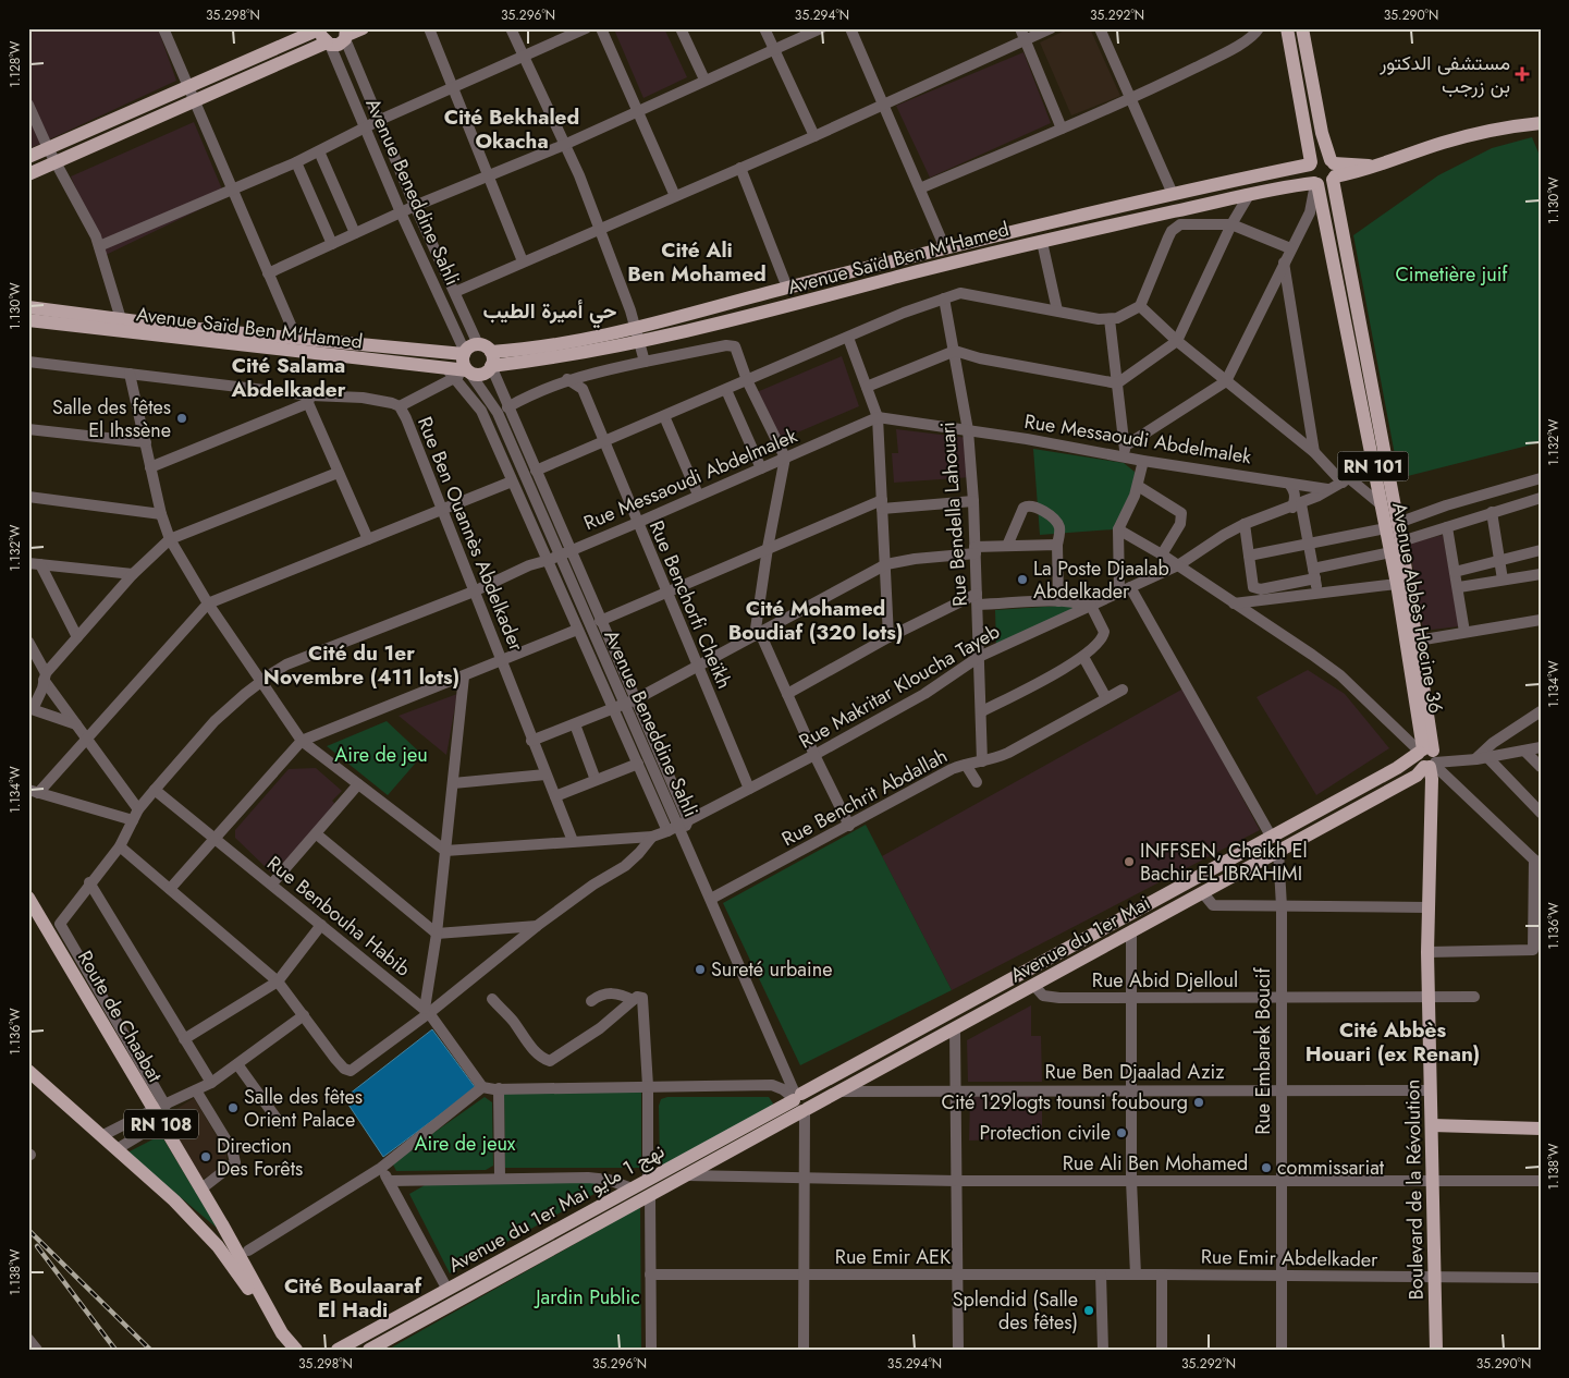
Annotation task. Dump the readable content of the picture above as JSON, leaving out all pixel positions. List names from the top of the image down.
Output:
{
  "streets": {
    "main road": [
      "Avenue Saïd Ben M'Hamed",
      "RN 101",
      "Avenue Abbès Hocine 36",
      "Avenue du 1er Mai",
      "Route de Chaabat",
      "RN 108",
      "Boulevard de la Révolution",
      "Avenue du 1er Mai نهج 1 مايو"
    ],
    "street": [
      "Avenue Beneddine Sahli",
      "Rue Messaoudi Abdelmalek",
      "Rue Bendella Lahouari",
      "Rue Ben Ouannès Abdelkader",
      "Rue Benchorfi Cheïkh",
      "Rue Makritar Kloucha Tayeb",
      "Rue Benchrit Abdallah",
      "Rue Benbouha Habib",
      "Rue Abid Djelloul",
      "Rue Embarek Boucif",
      "Rue Ben Djaalad Aziz",
      "Rue Ali Ben Mohamed",
      "Rue Emir AEK",
      "Rue Emir Abdelkader"
    ]
  },
  "crossings": [
    ["Avenue Beneddine Sahli", "Avenue Saïd Ben M'Hamed"],
    ["Avenue Beneddine Sahli", "Rue Messaoudi Abdelmalek"],
    ["Avenue Beneddine Sahli", "Rue Makritar Kloucha Tayeb"],
    ["Avenue Saïd Ben M'Hamed", "Avenue Abbès Hocine 36"],
    ["Rue Messaoudi Abdelmalek", "Rue Bendella Lahouari"],
    ["Rue Messaoudi Abdelmalek", "Rue Ben Ouannès Abdelkader"],
    ["Rue Messaoudi Abdelmalek", "Rue Benchorfi Cheïkh"],
    ["Rue Messaoudi Abdelmalek", "Rue Makritar Kloucha Tayeb"],
    ["Rue Messaoudi Abdelmalek", "Rue Benbouha Habib"],
    ["Rue Messaoudi Abdelmalek", "Route de Chaabat"],
    ["Rue Bendella Lahouari", "Rue Makritar Kloucha Tayeb"],
    ["Rue Bendella Lahouari", "Rue Benchrit Abdallah"],
    ["Rue Benchorfi Cheïkh", "Rue Makritar Kloucha Tayeb"],
    ["Avenue Abbès Hocine 36", "Avenue du 1er Mai"],
    ["Avenue Abbès Hocine 36", "Boulevard de la Révolution"],
    ["Avenue du 1er Mai", "Rue Abid Djelloul"],
    ["Avenue du 1er Mai", "Rue Embarek Boucif"],
    ["Avenue du 1er Mai", "Rue Ben Djaalad Aziz"],
    ["Avenue du 1er Mai", "Boulevard de la Révolution"],
    ["Avenue du 1er Mai", "Avenue du 1er Mai نهج 1 مايو"],
    ["Rue Abid Djelloul", "Rue Embarek Boucif"],
    ["Rue Abid Djelloul", "Boulevard de la Révolution"],
    ["Rue Embarek Boucif", "Rue Ben Djaalad Aziz"],
    ["Rue Embarek Boucif", "Rue Ali Ben Mohamed"],
    ["Rue Embarek Boucif", "Rue Emir Abdelkader"],
    ["Rue Ben Djaalad Aziz", "Boulevard de la Révolution"],
    ["Rue Ali Ben Mohamed", "Boulevard de la Révolution"],
    ["Boulevard de la Révolution", "Rue Emir Abdelkader"],
    ["Rue Emir AEK", "Rue Emir Abdelkader"]
  ],
  "districts": [
    "Cité Bekhaled Okacha",
    "Cité Ali Ben Mohamed",
    "حي أميرة الطيب",
    "Cité Salama Abdelkader",
    "Cité Mohamed Boudiaf (320 lots)",
    "Cité du 1er Novembre (411 lots)",
    "Cité Abbès Houari (ex Renan)",
    "Cité Boulaaraf El Hadi"
  ],
  "parks": [
    "Cimetière juif",
    "Aire de jeu",
    "Aire de jeux",
    "Jardin Public"
  ],
  "places": {
    "health": ["مستشفى الدكتور بن زرجب"],
    "other": [
      "Salle des fêtes El Ihssène",
      "La Poste Djaalab Abdelkader",
      "INFFSEN, Cheikh El Bachir EL IBRAHIMI",
      "Sureté urbaine",
      "Cité 129logts tounsi foubourg",
      "Salle des fêtes Orient Palace",
      "Protection civile",
      "Direction Des Forêts",
      "commissariat",
      "Splendid (Salle des fêtes)"
    ]
  },
  "coordinates": [
    "35.298°N",
    "35.296°N",
    "35.294°N",
    "35.292°N",
    "35.290°N",
    "1.128°W",
    "1.130°W",
    "1.132°W",
    "1.134°W",
    "1.136°W",
    "1.138°W"
  ]
}
